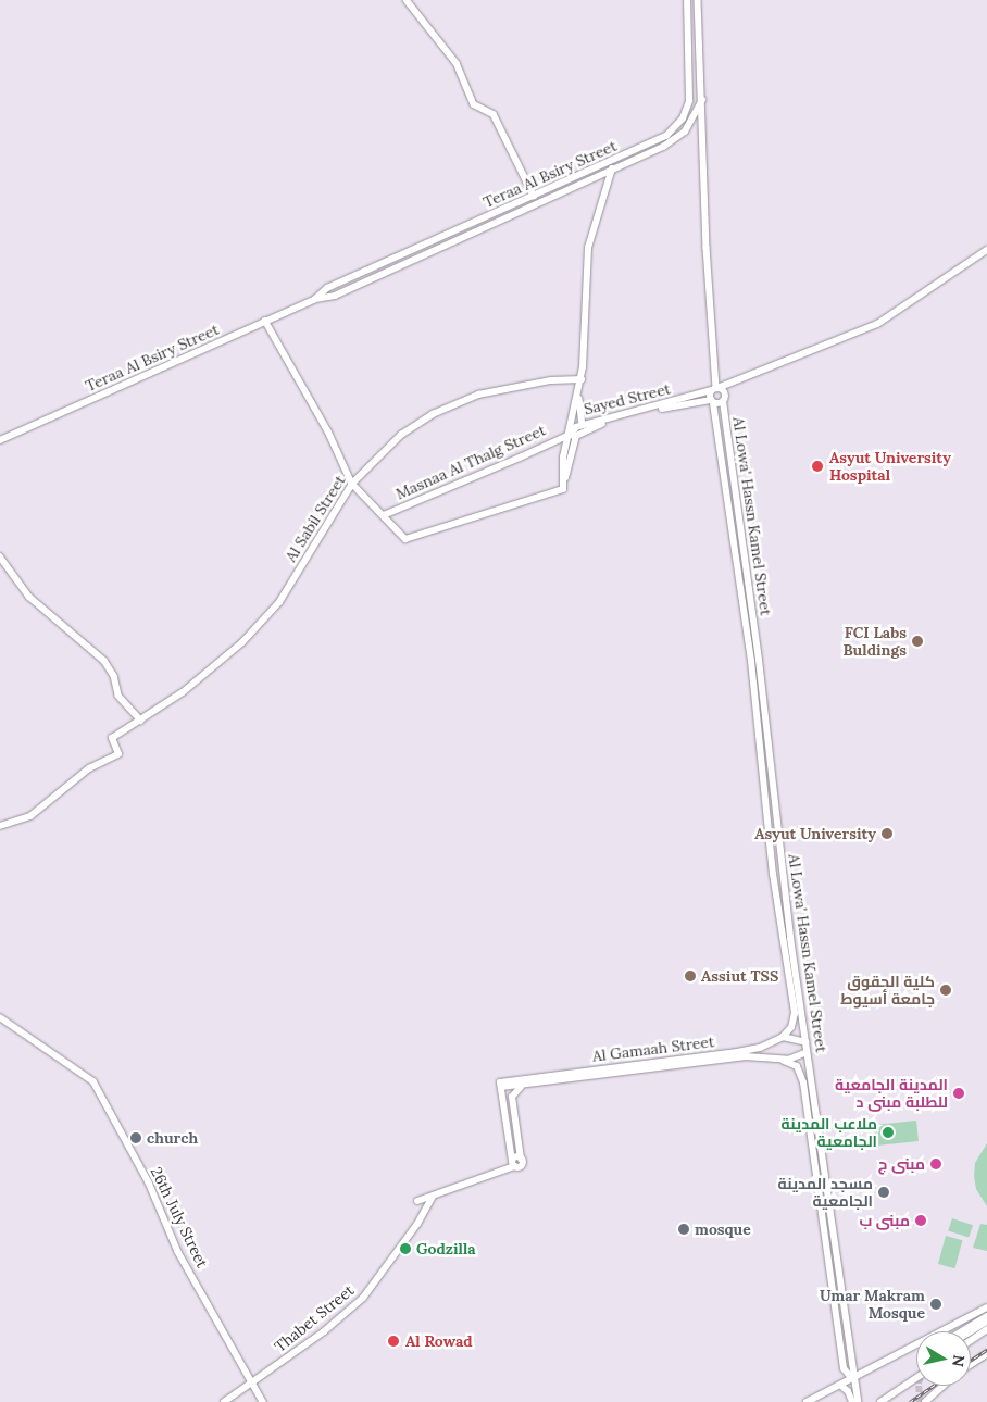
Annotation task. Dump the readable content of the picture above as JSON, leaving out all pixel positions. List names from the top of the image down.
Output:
{
  "streets": {
    "main road": [
      "Sayed Street",
      "Al Lowa' Hassn Kamel Street",
      "Al Gamaah Street",
      "Thabet Street"
    ],
    "street": [
      "Teraa Al Bsiry Street",
      "Masnaa Al Thalg Street",
      "Al Sabil Street",
      "26th July Street"
    ]
  },
  "crossings": [
    ["Sayed Street", "Masnaa Al Thalg Street"],
    ["Sayed Street", "Al Lowa' Hassn Kamel Street"],
    ["Al Lowa' Hassn Kamel Street", "Al Gamaah Street"],
    ["26th July Street", "Thabet Street"]
  ],
  "places": [
    "Asyut University Hospital",
    "FCI Labs Buldings",
    "Asyut University",
    "Assiut TSS",
    "كلية الحقوق جامعة أسيوط",
    "المدينة الجامعية للطلبة مبنى د",
    "ملاعب المدينة الجامعية",
    "church",
    "مبنى ج",
    "مسجد المدينة الجامعية",
    "مبنى ب",
    "mosque",
    "Godzilla",
    "Umar Makram Mosque",
    "Al Rowad"
  ],
  "north": "right"
}
